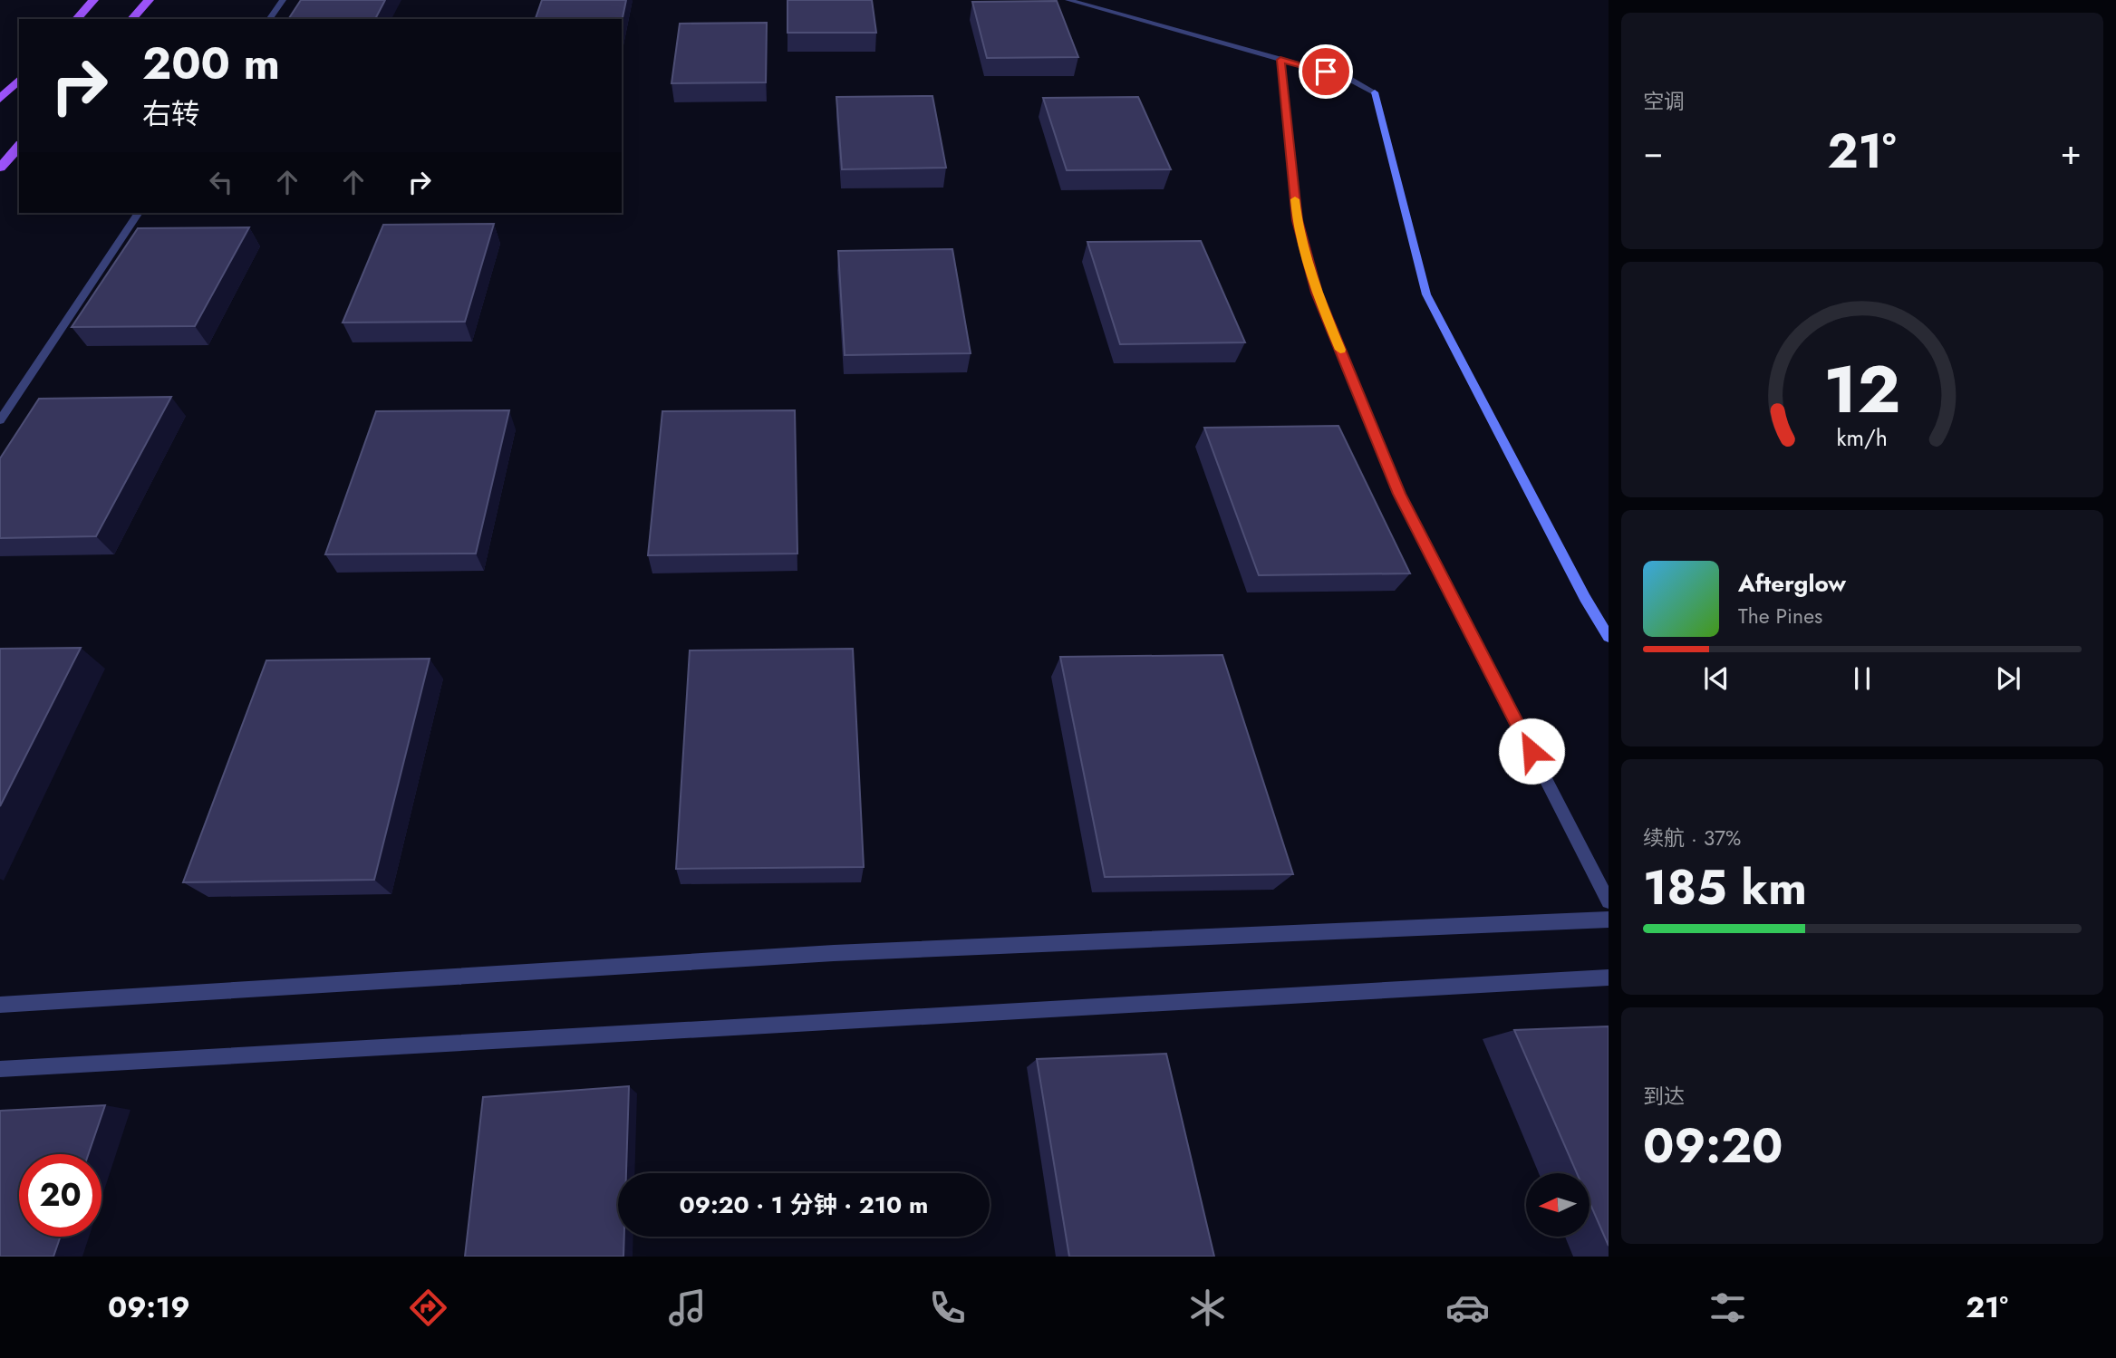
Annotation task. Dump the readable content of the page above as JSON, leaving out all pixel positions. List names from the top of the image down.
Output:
{
  "north": "left",
  "page": {
    "tile": [
      "空调",
      ["续航 · 37%", "185 km"],
      ["到达", "09:20"]
    ],
    "turn": ["200 m", "右转"],
    "heat": ["−", "21°", "+"],
    "song": ["Afterglow", "The Pines"],
    "limit": "20",
    "trip": "09:20 · 1 分钟 · 210 m",
    "tabs": ["09:19", "21°"],
    "gauge": ["12", "km/h"]
  }
}
